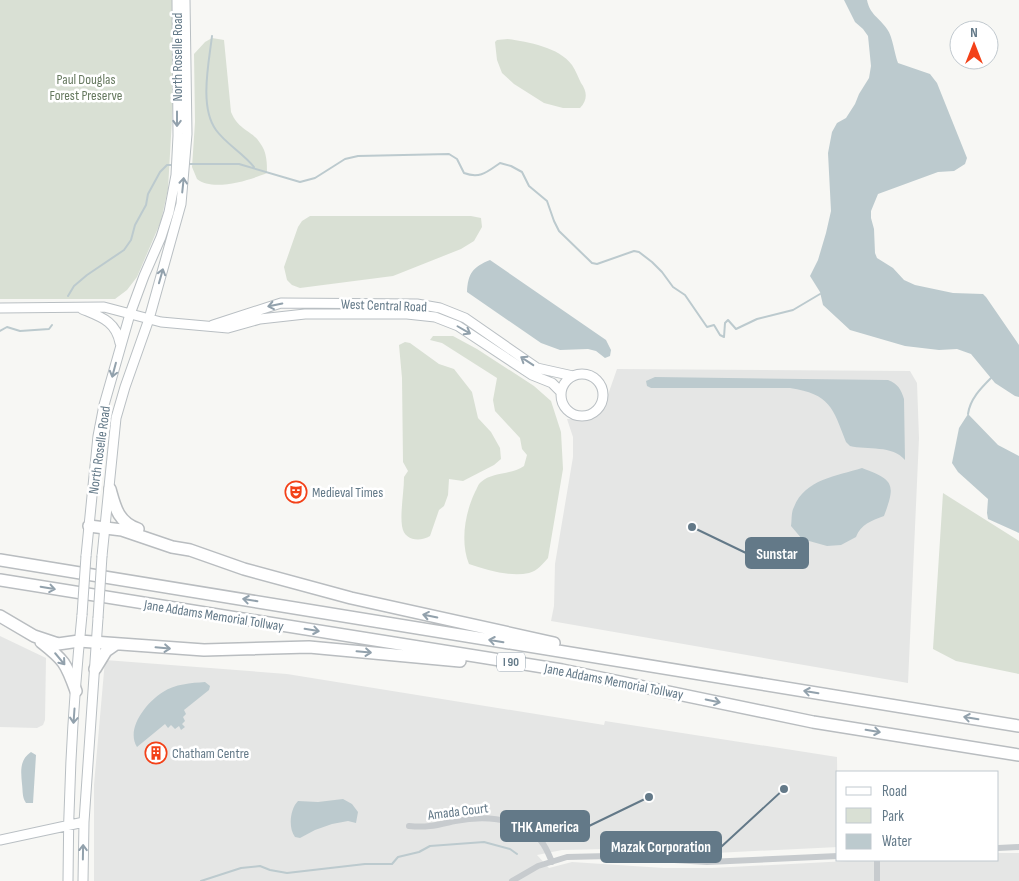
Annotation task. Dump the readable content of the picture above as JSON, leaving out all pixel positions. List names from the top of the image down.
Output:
{
  "streets": {
    "highway": ["Jane Addams Memorial Tollway", "I 90"],
    "main road": ["North Roselle Road", "West Central Road"],
    "street": ["Amada Court"]
  },
  "crossings": [
    ["North Roselle Road", "West Central Road"]
  ],
  "parks": ["Paul Douglas Forest Preserve"],
  "places": {
    "theatre": ["Medieval Times"],
    "other": ["Sunstar", "Mazak Corporation", "THK America"],
    "building": ["Chatham Centre"]
  },
  "legend": ["Road", "Park", "Water"],
  "north": "top"
}
